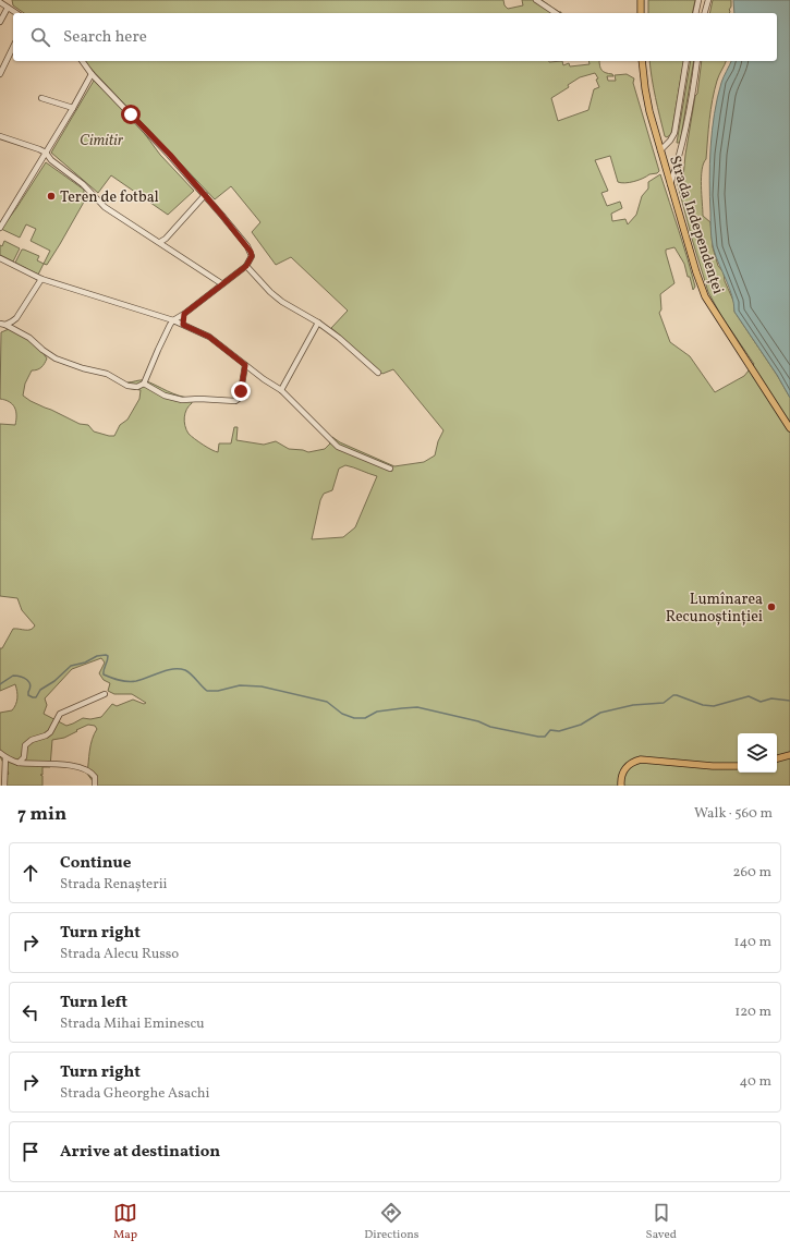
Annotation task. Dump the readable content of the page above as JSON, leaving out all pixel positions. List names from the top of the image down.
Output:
{
  "streets": {
    "main road": ["Strada Independenței"]
  },
  "parks": ["Cimitir"],
  "places": ["Teren de fotbal", "Lumînarea Recunoștinției"],
  "page": {
    "search": "Search here",
    "heading": ["7 min", "Walk · 560 m"],
    "list": [
      ["Continue", "Strada Renașterii", "260 m"],
      ["Turn right", "Strada Alecu Russo", "140 m"],
      ["Turn left", "Strada Mihai Eminescu", "120 m"],
      ["Turn right", "Strada Gheorghe Asachi", "40 m"],
      "Arrive at destination"
    ],
    "nav": ["Map", "Directions", "Saved"]
  }
}
